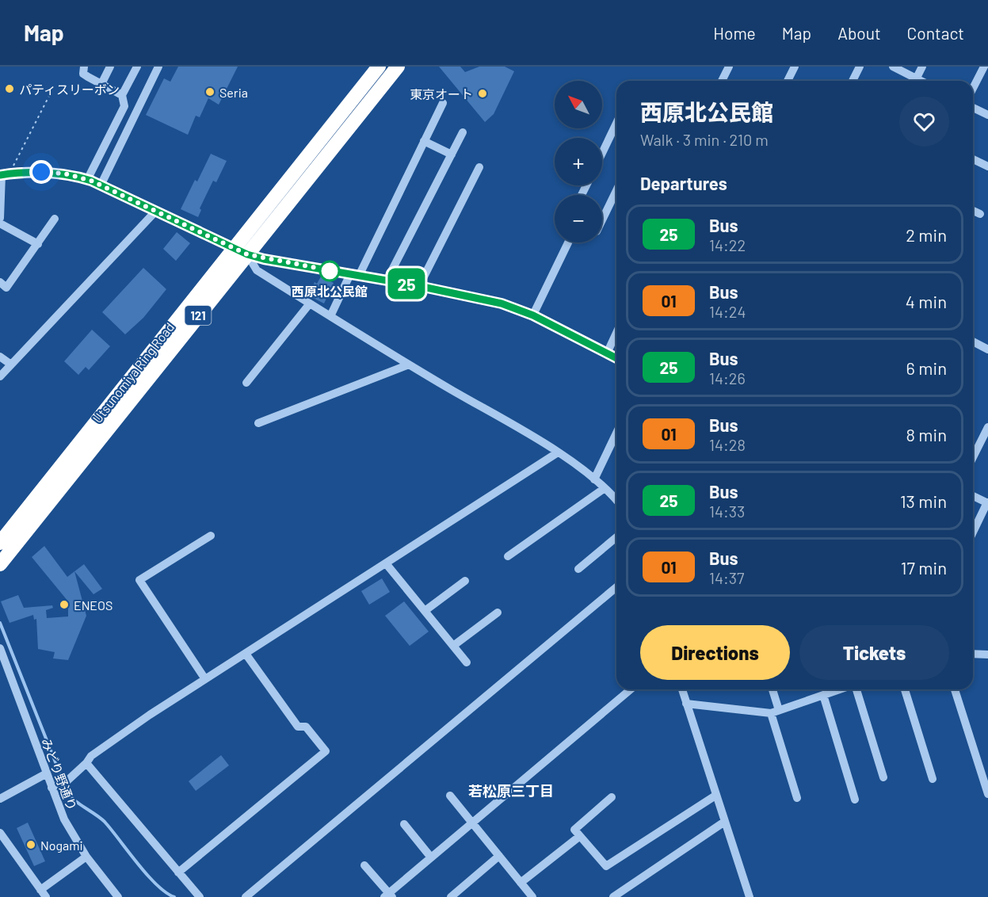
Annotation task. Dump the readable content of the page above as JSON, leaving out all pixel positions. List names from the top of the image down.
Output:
{
  "streets": {
    "highway": ["121", "Utsunomiya Ring Road"],
    "street": ["みどり野通り"]
  },
  "districts": ["若松原三丁目"],
  "places": [
    "パティスリーボン",
    "Seria",
    "東京オート",
    "西原北公民館",
    "ENEOS",
    "Nogami"
  ],
  "lines": ["bus line 25"],
  "north": "top left",
  "page": {
    "header": "Map",
    "nav": [
      "Home",
      "Map",
      "About",
      "Contact"
    ],
    "on_map": "25",
    "map_buttons": ["+", "−"],
    "heading": [
      ["西原北公民館", "Walk · 3 min · 210 m"],
      "Departures"
    ],
    "list": [
      {
        "mark": "25",
        "name": "Bus",
        "note": "14:22",
        "value": "2 min"
      },
      {
        "mark": "01",
        "name": "Bus",
        "note": "14:24",
        "value": "4 min"
      },
      {
        "mark": "25",
        "name": "Bus",
        "note": "14:26",
        "value": "6 min"
      },
      {
        "mark": "01",
        "name": "Bus",
        "note": "14:28",
        "value": "8 min"
      },
      {
        "mark": "25",
        "name": "Bus",
        "note": "14:33",
        "value": "13 min"
      },
      {
        "mark": "01",
        "name": "Bus",
        "note": "14:37",
        "value": "17 min"
      }
    ],
    "buttons": ["Directions", "Tickets"]
  }
}
